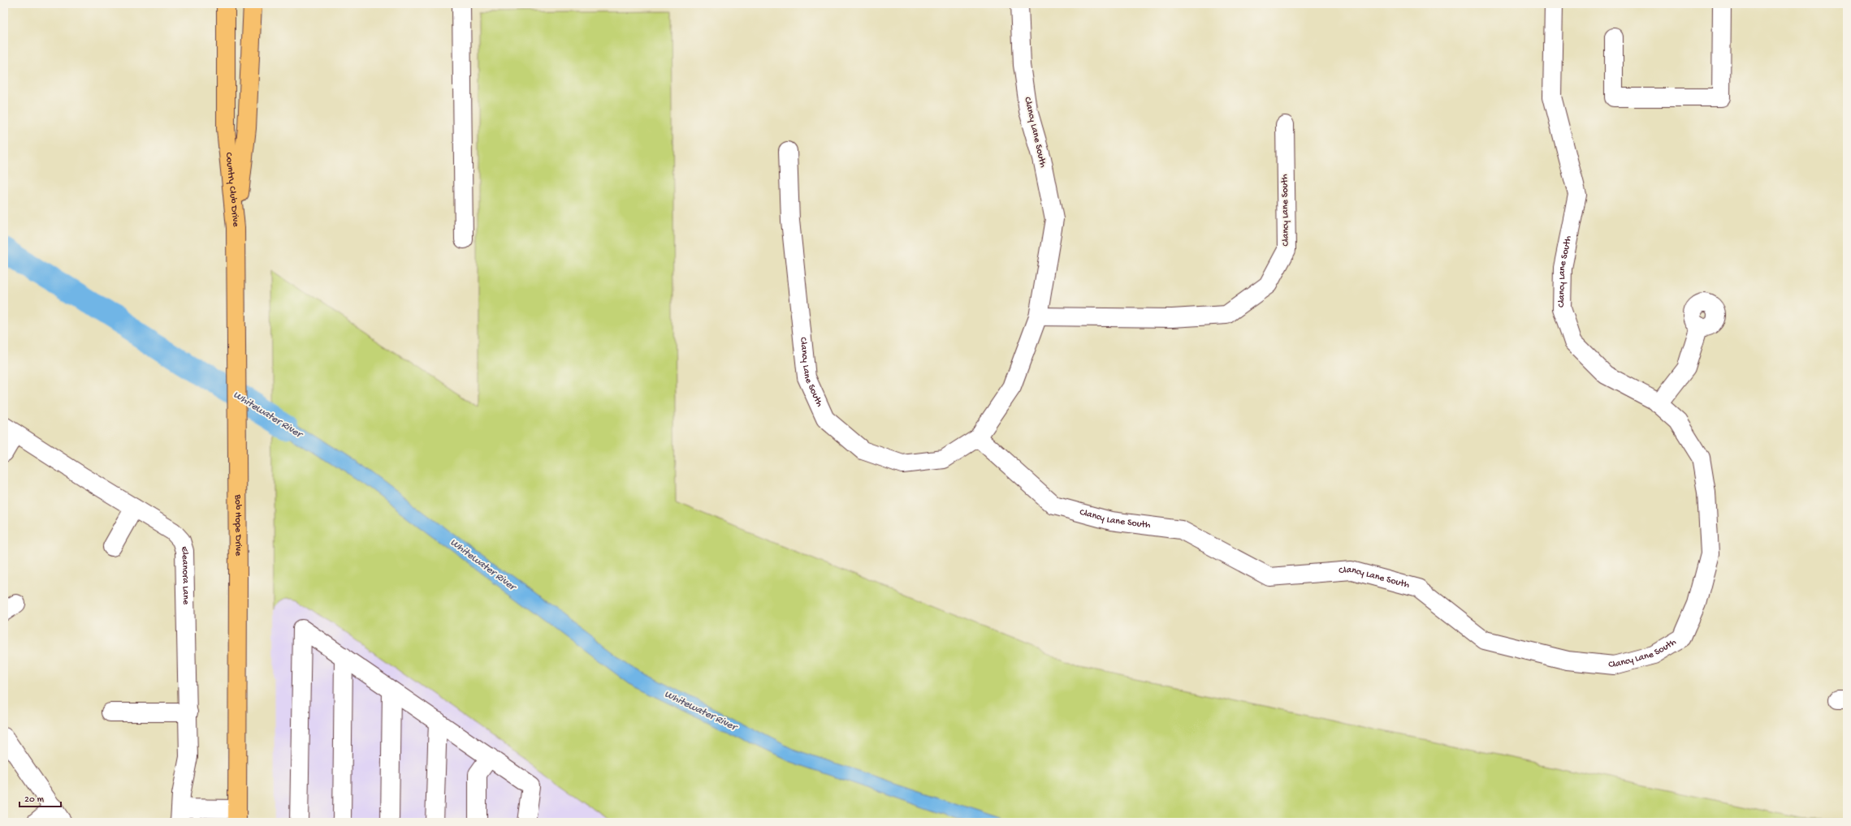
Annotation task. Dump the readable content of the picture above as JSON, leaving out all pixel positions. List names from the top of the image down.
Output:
{
  "streets": {
    "main road": ["Country Club Drive", "Bob Hope Drive"],
    "street": ["Clancy Lane South", "Eleanora Lane"]
  },
  "crossings": [
    ["Country Club Drive", "Bob Hope Drive"]
  ],
  "water": ["Whitewater River"],
  "scale_bar": "20 m"
}
